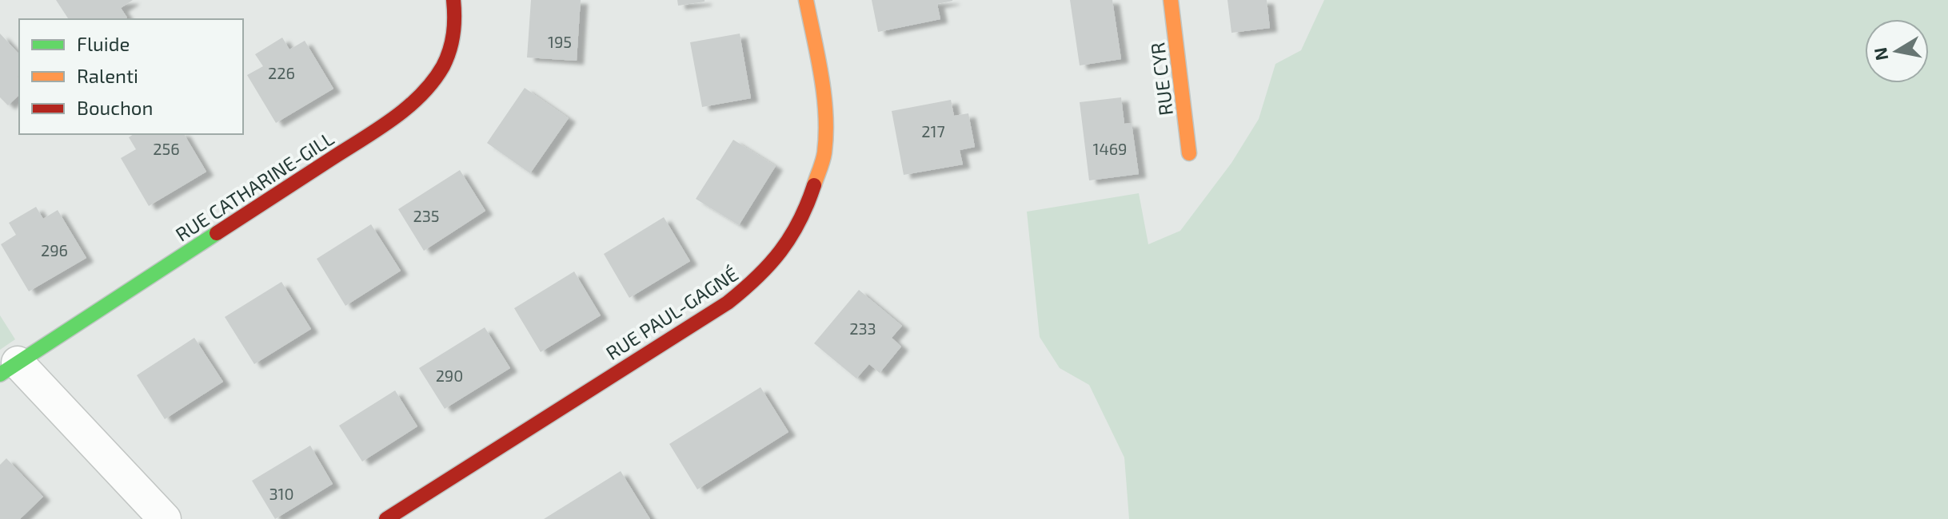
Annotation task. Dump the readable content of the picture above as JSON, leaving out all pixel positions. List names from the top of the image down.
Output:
{
  "streets": {
    "street": ["RUE CYR", "RUE CATHARINE-GILL", "RUE PAUL-GAGNÉ"]
  },
  "house_numbers": [
    "195",
    "226",
    "217",
    "256",
    "1469",
    "235",
    "296",
    "233",
    "290",
    "310"
  ],
  "legend": ["Fluide", "Ralenti", "Bouchon"],
  "north": "left"
}
